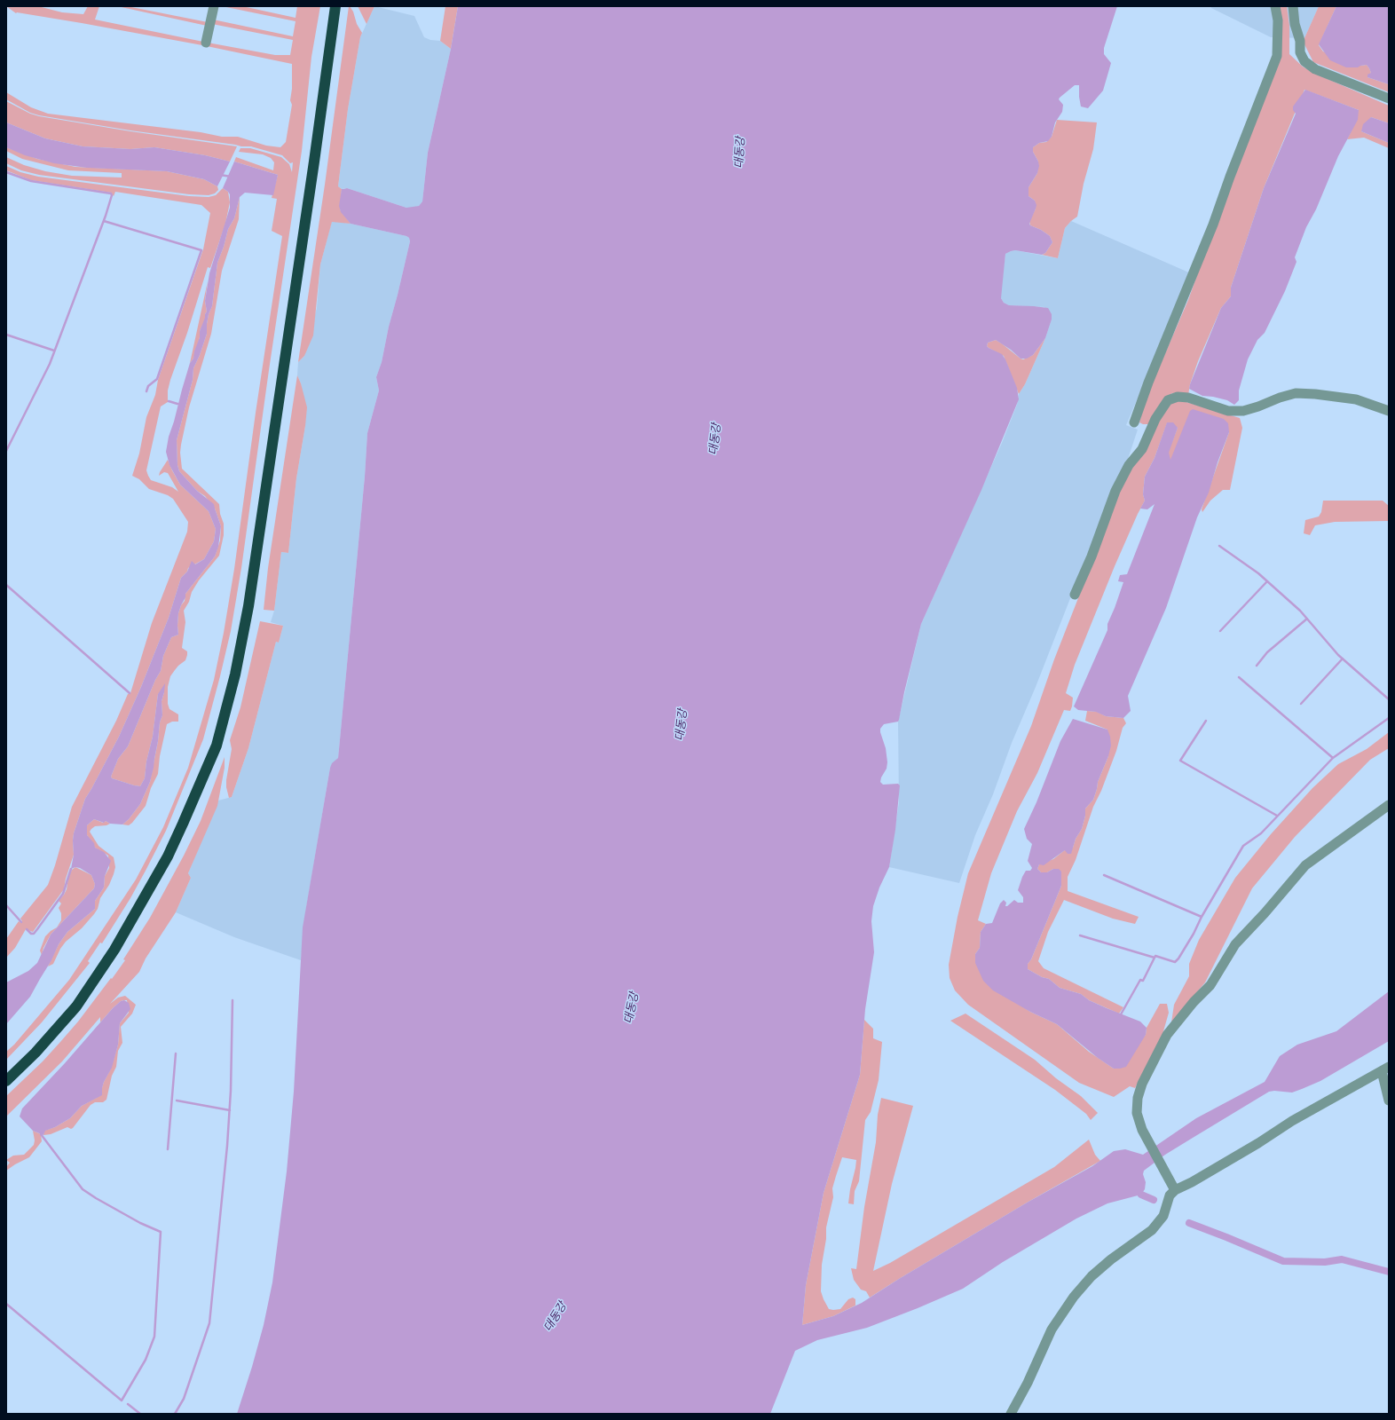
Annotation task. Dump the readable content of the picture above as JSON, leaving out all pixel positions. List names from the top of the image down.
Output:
{
  "water": ["대동강"]
}
